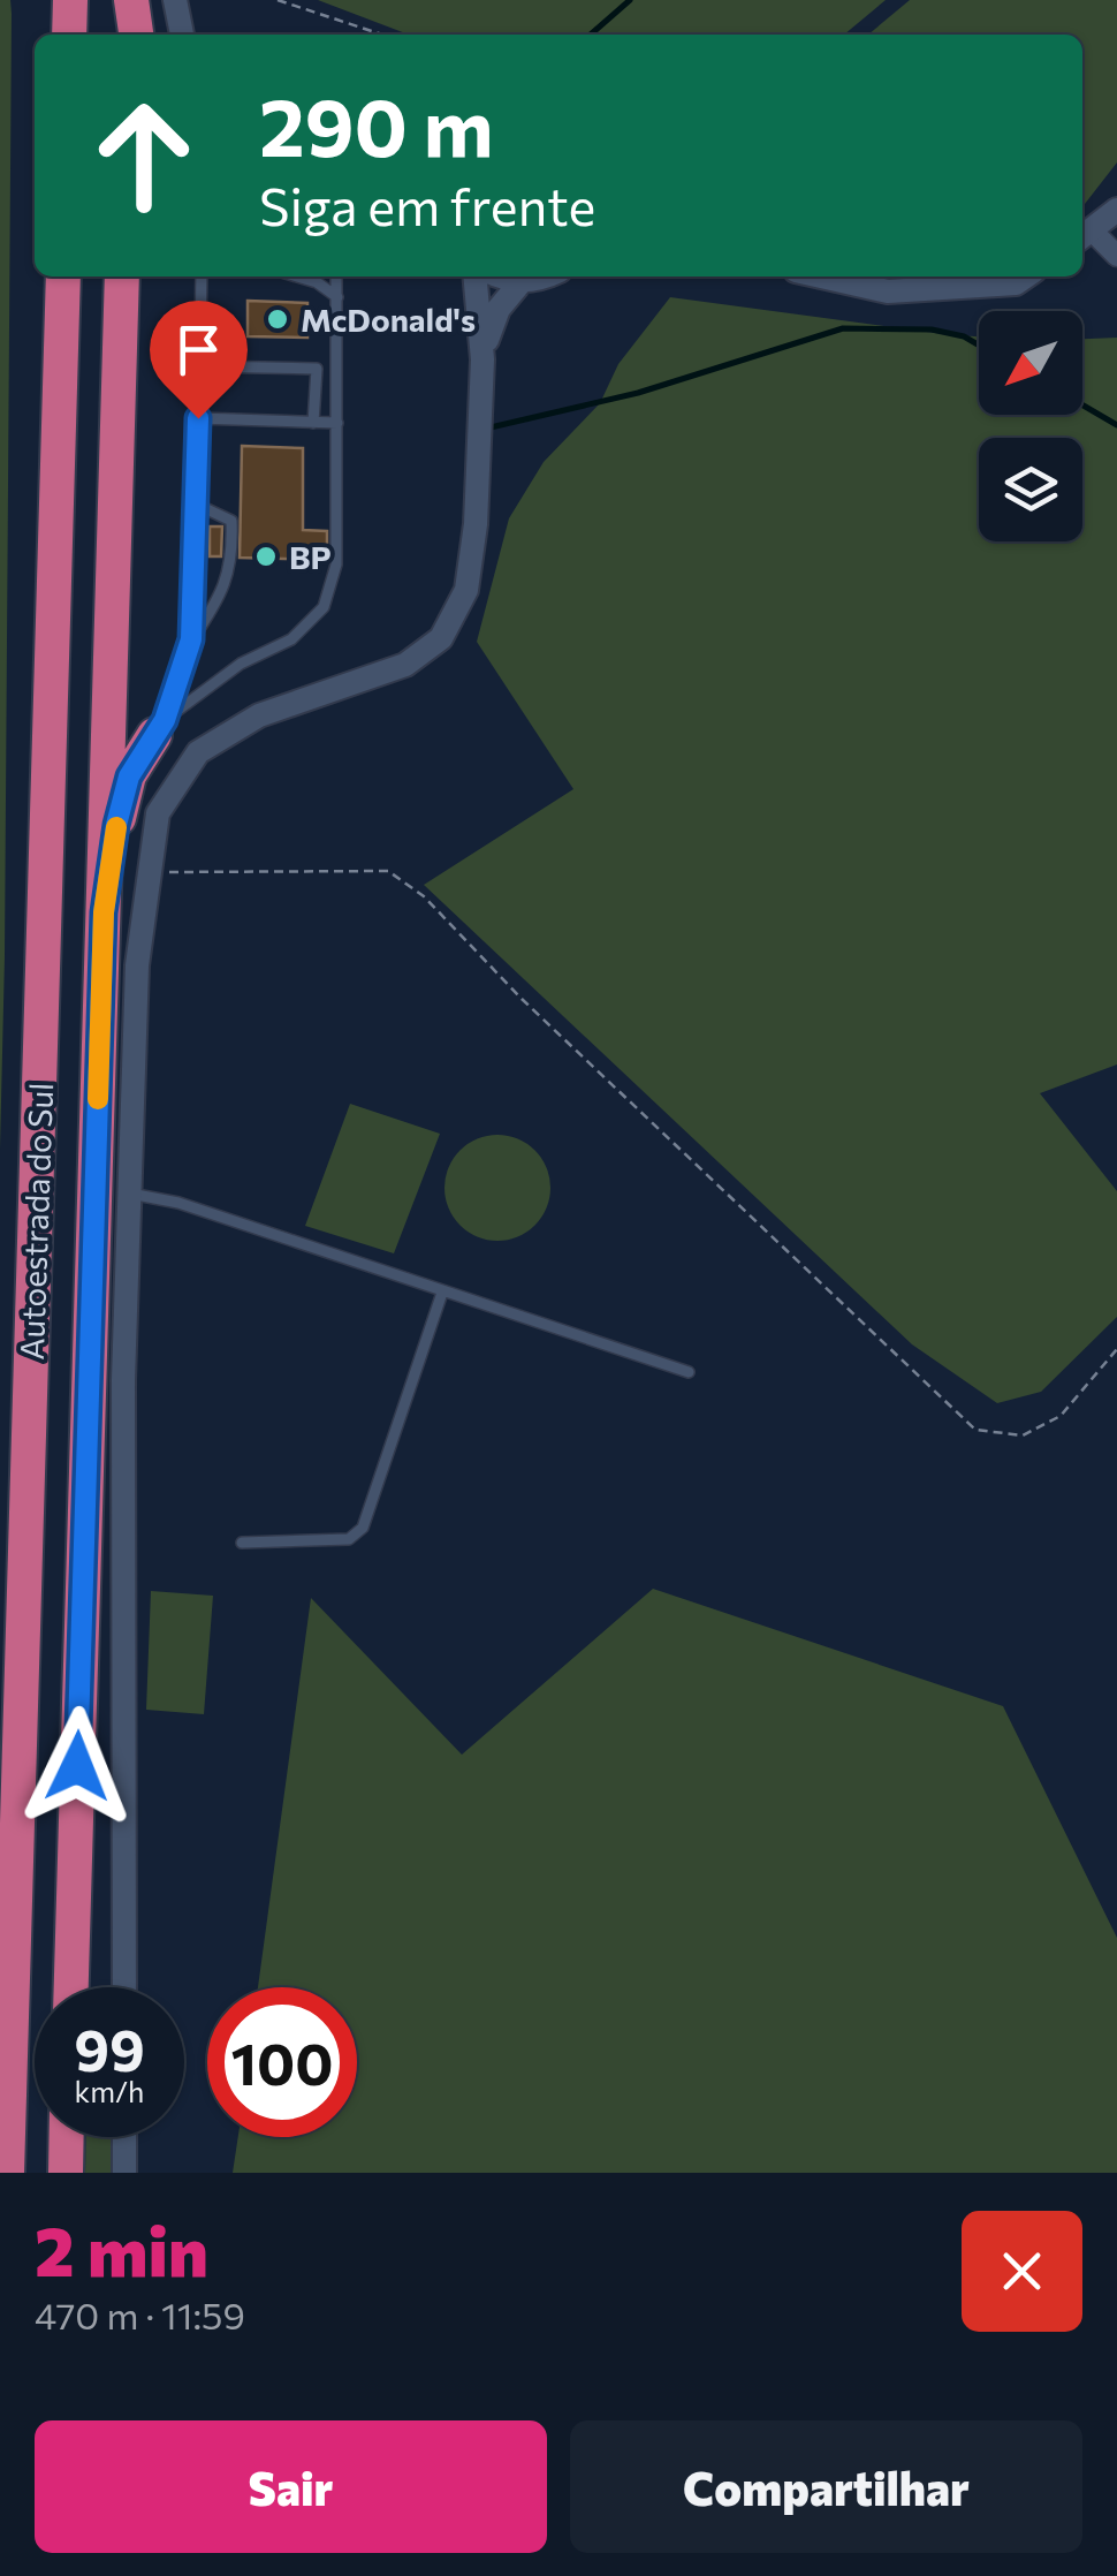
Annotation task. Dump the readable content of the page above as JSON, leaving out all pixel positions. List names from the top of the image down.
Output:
{
  "streets": {
    "highway": ["Autoestrada do Sul"]
  },
  "places": ["McDonald's", "BP"],
  "north": "bottom left",
  "page": {
    "turn": ["290 m", "Siga em frente"],
    "speed": "99 km/h",
    "limit": "100",
    "heading": ["2 min", "470 m · 11:59"],
    "buttons": ["Sair", "Compartilhar"]
  }
}
